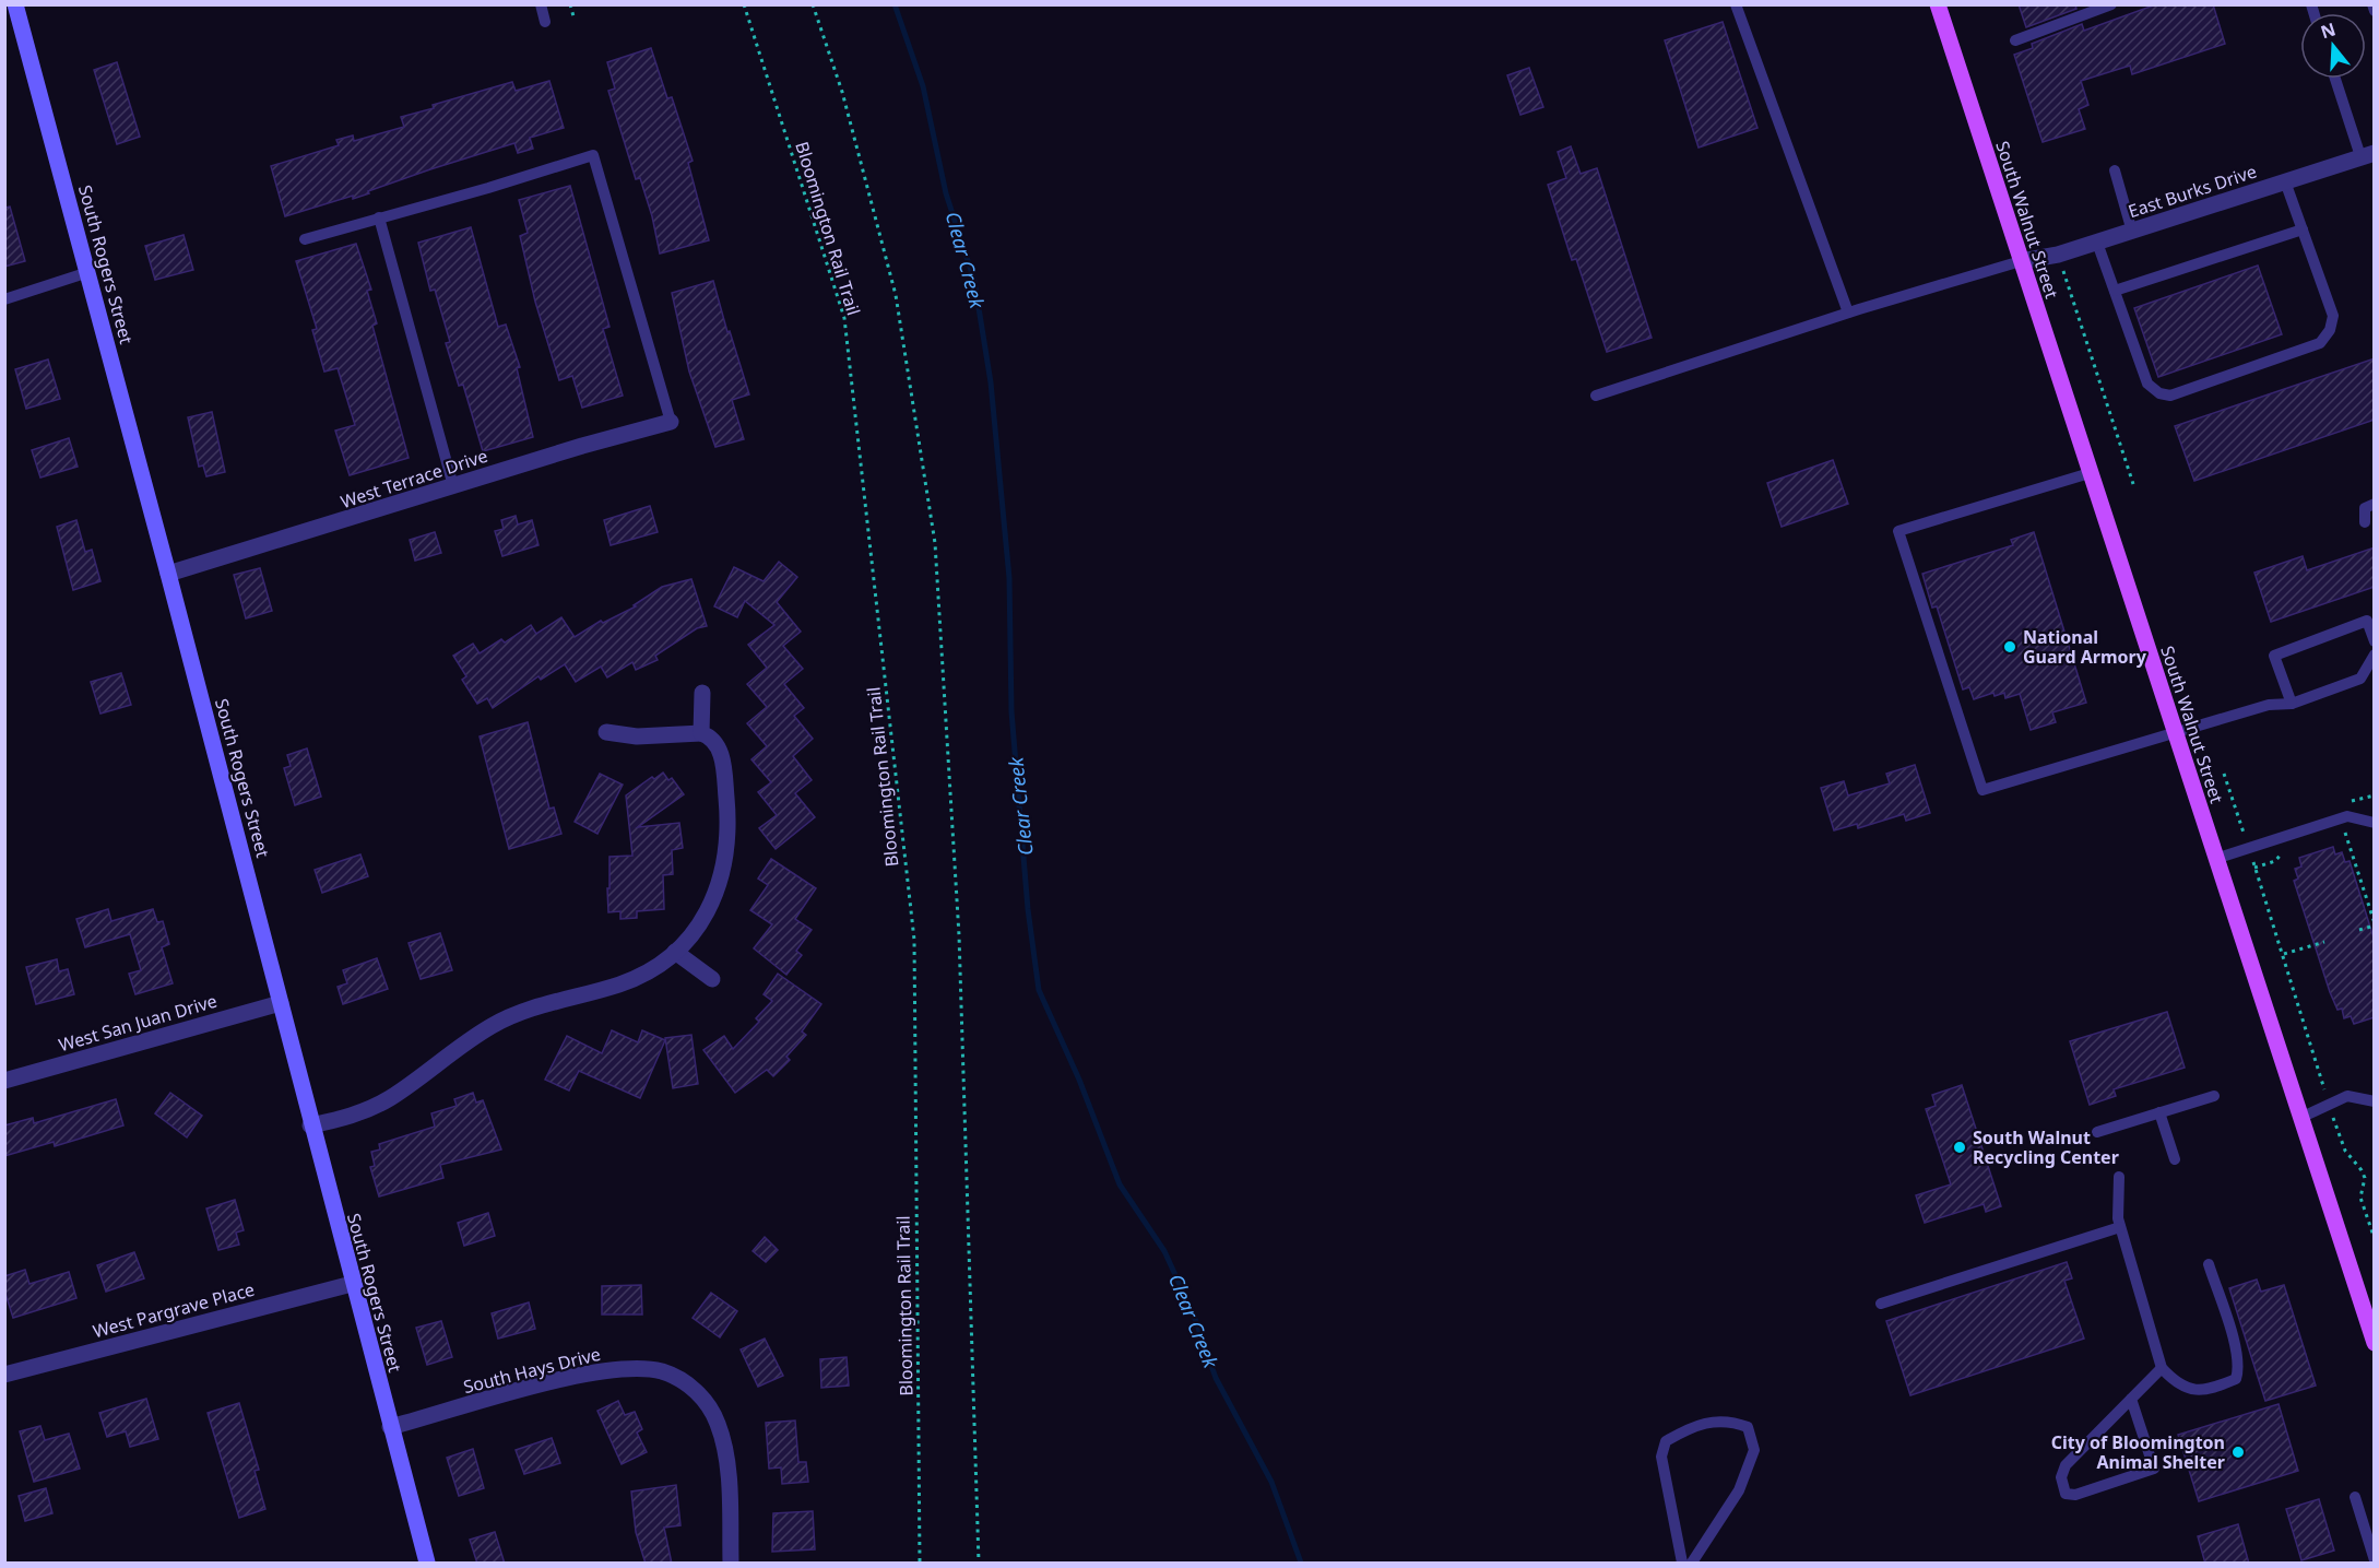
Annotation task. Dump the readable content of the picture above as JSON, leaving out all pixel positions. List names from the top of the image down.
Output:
{
  "streets": {
    "main road": ["South Walnut Street"],
    "street": [
      "East Burks Drive",
      "South Rogers Street",
      "West Terrace Drive",
      "West San Juan Drive",
      "West Pargrave Place",
      "South Hays Drive"
    ],
    "path": ["Bloomington Rail Trail"]
  },
  "crossings": [
    ["East Burks Drive", "South Walnut Street"],
    ["South Rogers Street", "West Terrace Drive"],
    ["South Rogers Street", "West San Juan Drive"],
    ["South Rogers Street", "West Pargrave Place"],
    ["South Rogers Street", "South Hays Drive"]
  ],
  "water": ["Clear Creek"],
  "places": ["National Guard Armory", "South Walnut Recycling Center", "City of Bloomington Animal Shelter"],
  "north": "top"
}
